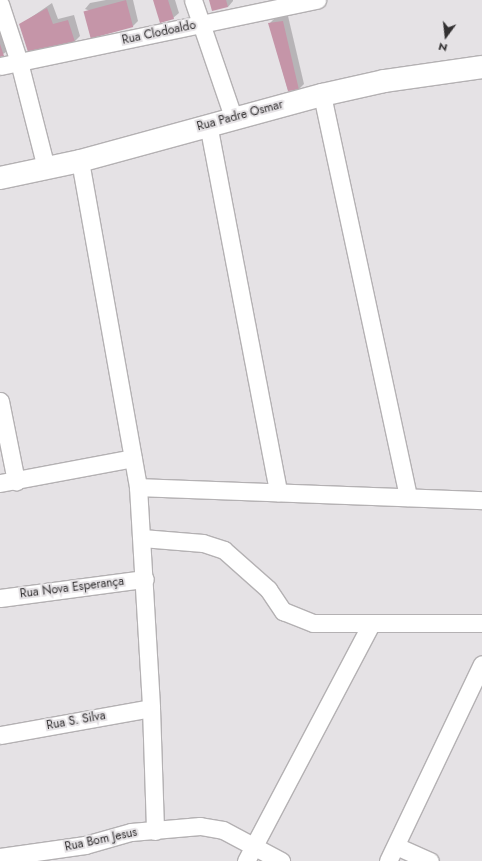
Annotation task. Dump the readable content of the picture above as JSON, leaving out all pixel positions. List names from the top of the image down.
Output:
{
  "streets": {
    "street": [
      "Rua Clodoaldo",
      "Rua Padre Osmar",
      "Rua Nova Esperança",
      "Rua S. Silva",
      "Rua Bom Jesus"
    ]
  },
  "north": "bottom"
}
